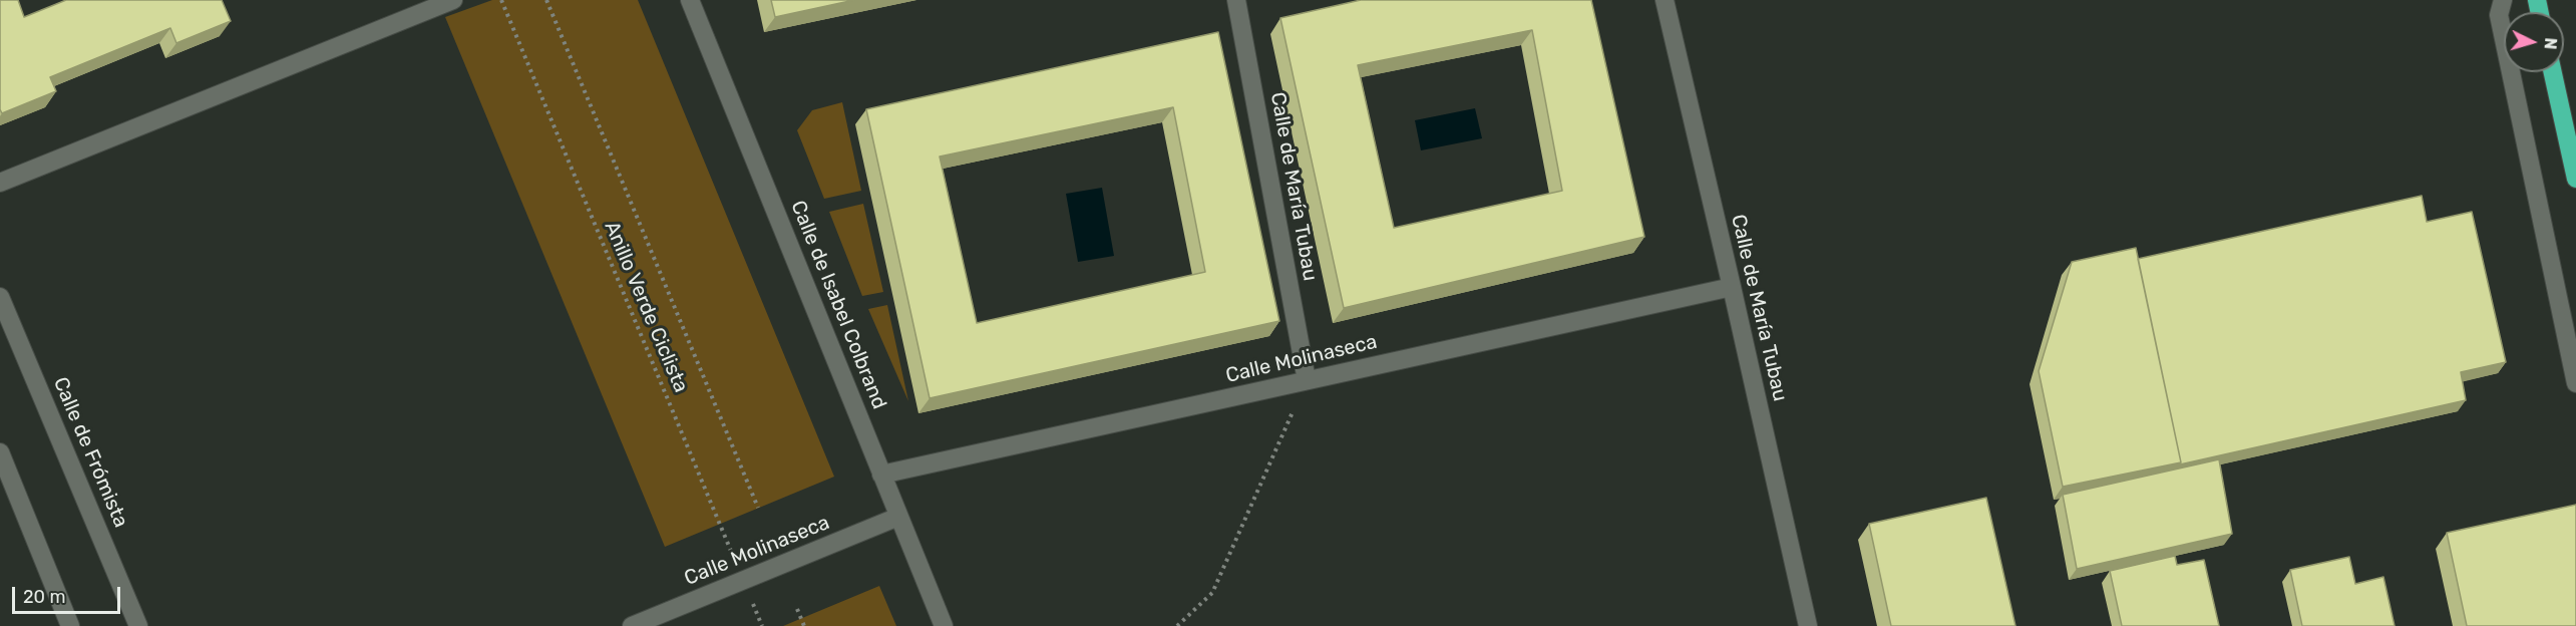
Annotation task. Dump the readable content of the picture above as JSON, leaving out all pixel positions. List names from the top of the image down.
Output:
{
  "streets": {
    "street": [
      "Calle de María Tubau",
      "Calle de Isabel Colbrand",
      "Calle Molinaseca",
      "Calle de Frómista"
    ],
    "path": ["Anillo Verde Ciclista"]
  },
  "crossings": [
    ["Calle de María Tubau", "Calle Molinaseca"],
    ["Calle de Isabel Colbrand", "Calle Molinaseca"],
    ["Anillo Verde Ciclista", "Calle Molinaseca"]
  ],
  "scale_bar": "20 m",
  "north": "right"
}
